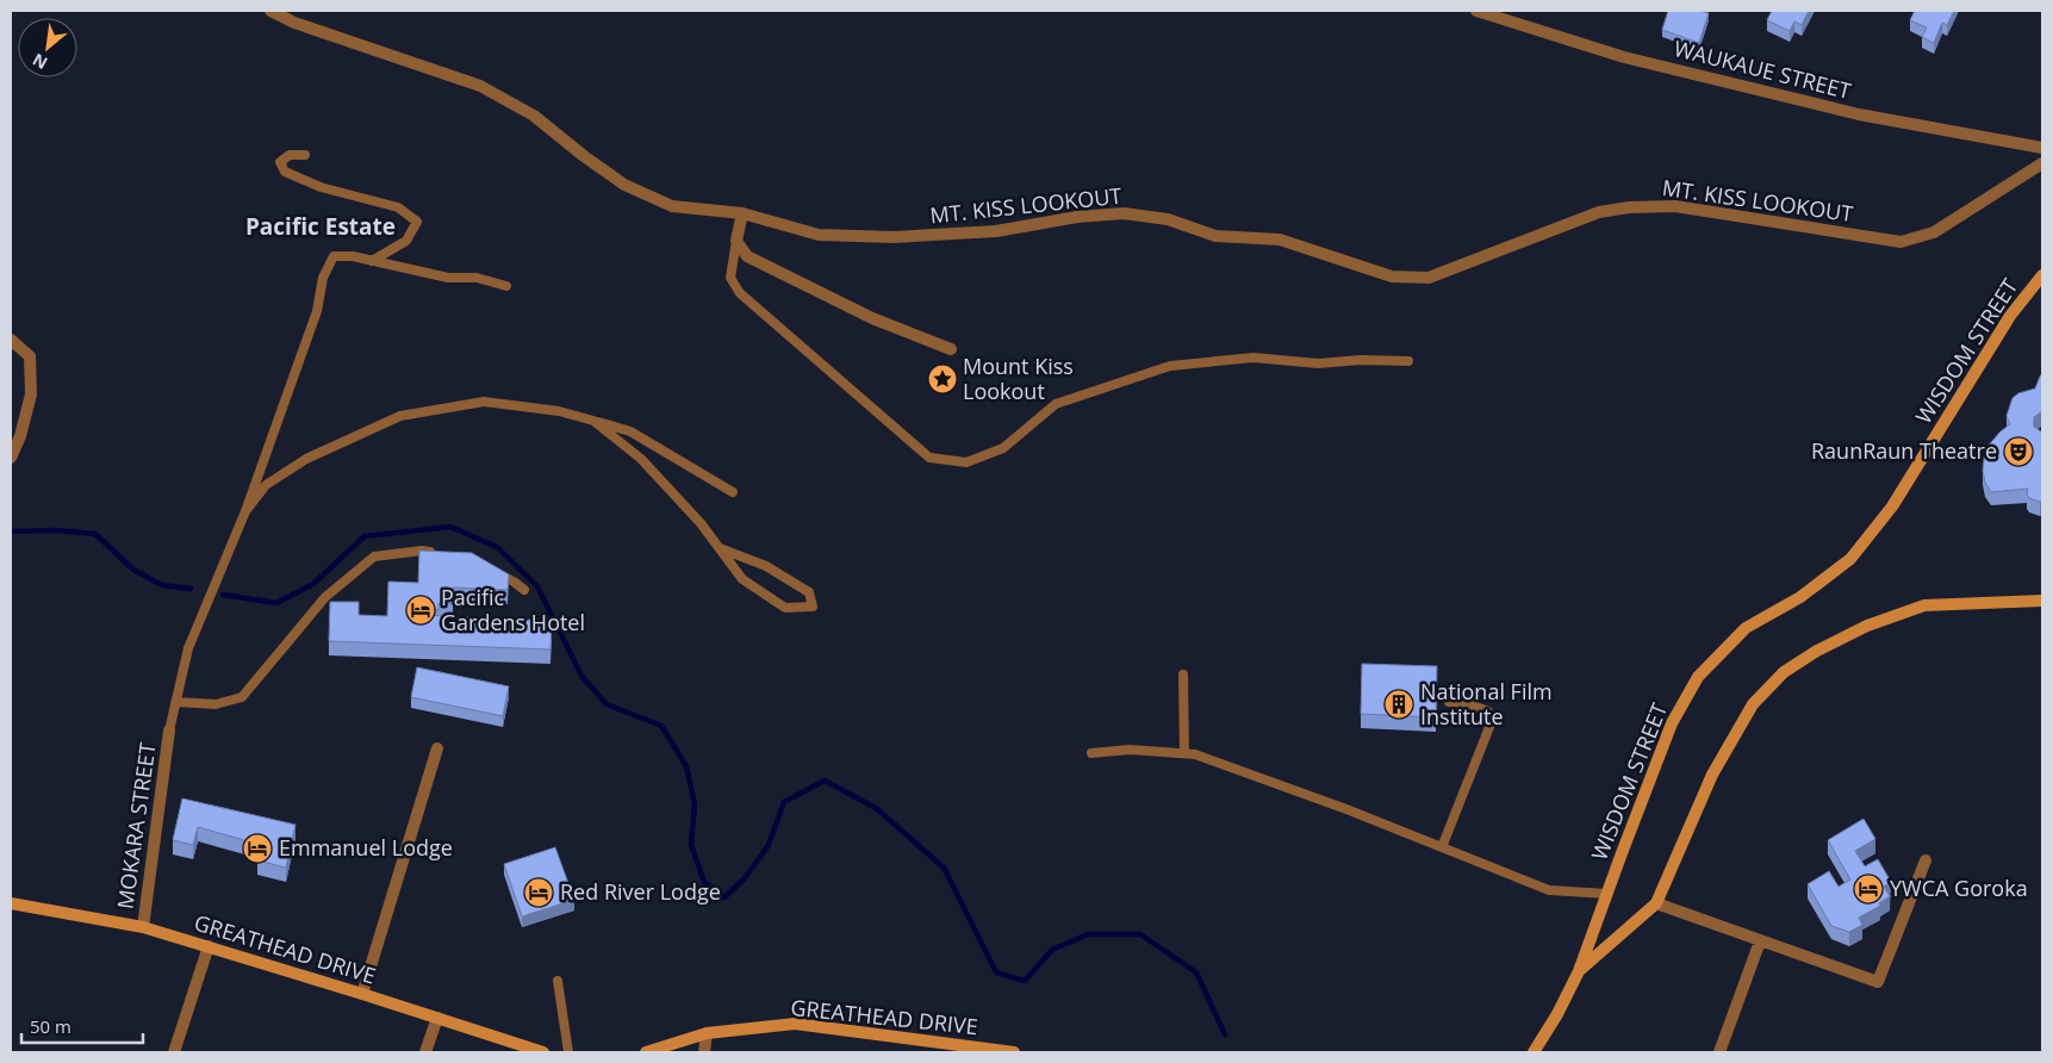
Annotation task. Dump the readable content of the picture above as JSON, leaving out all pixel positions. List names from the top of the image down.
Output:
{
  "streets": {
    "street": [
      "WAUKAUE STREET",
      "MT. KISS LOOKOUT",
      "WISDOM STREET",
      "MOKARA STREET",
      "GREATHEAD DRIVE"
    ]
  },
  "crossings": [
    ["MOKARA STREET", "GREATHEAD DRIVE"]
  ],
  "districts": ["Pacific Estate"],
  "places": {
    "place": ["Mount Kiss Lookout"],
    "theatre": ["RaunRaun Theatre"],
    "hotel": [
      "Pacific Gardens Hotel",
      "Emmanuel Lodge",
      "YWCA Goroka",
      "Red River Lodge"
    ],
    "building": ["National Film Institute"]
  },
  "scale_bar": "50 m",
  "north": "bottom left"
}
